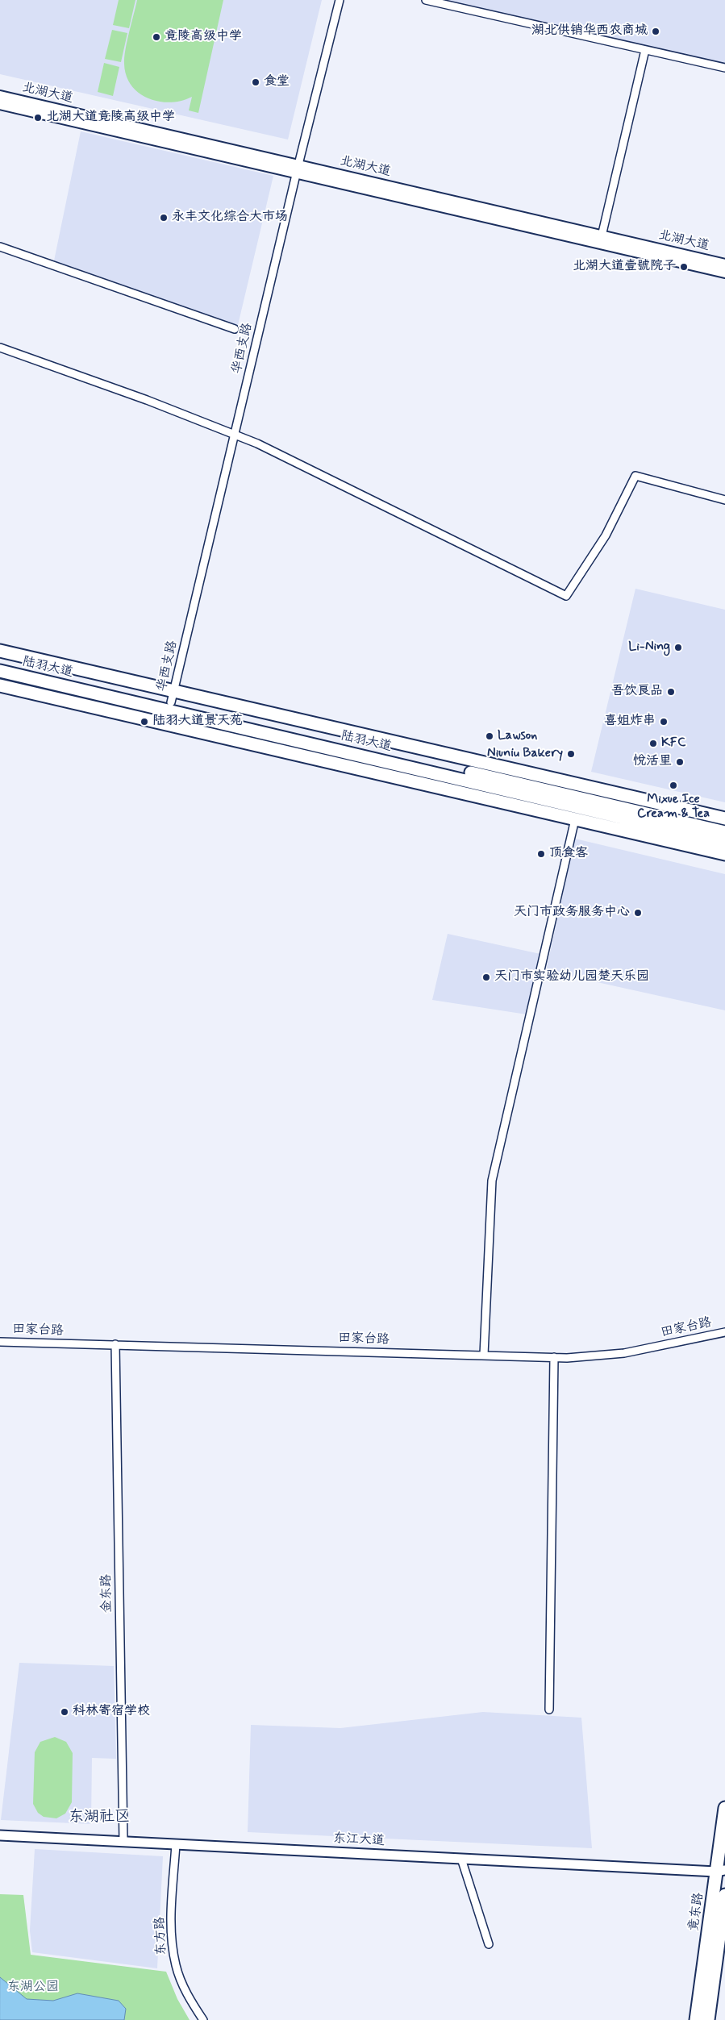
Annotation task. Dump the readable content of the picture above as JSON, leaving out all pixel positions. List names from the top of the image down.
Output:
{
  "streets": {
    "main road": ["北湖大道", "陆羽大道", "竟东路"],
    "street": [
      "华西支路",
      "田家台路",
      "金东路",
      "东江大道",
      "东方路"
    ]
  },
  "crossings": [
    ["北湖大道", "华西支路"],
    ["华西支路", "陆羽大道"],
    ["田家台路", "金东路"],
    ["金东路", "东江大道"],
    ["东江大道", "竟东路"],
    ["东江大道", "东方路"]
  ],
  "districts": ["东湖社区"],
  "parks": ["东湖公园"],
  "places": [
    "湖北供销华西农商城",
    "竟陵高级中学",
    "食堂",
    "北湖大道竟陵高级中学",
    "永丰文化综合大市场",
    "北湖大道壹號院子",
    "Li-Ning",
    "吾饮良品",
    "陆羽大道景天苑",
    "喜姐炸串",
    "Lawson",
    "KFC",
    "Niuniu Bakery",
    "悦活里",
    "Mixue Ice Cream & Tea",
    "顶食客",
    "天门市政务服务中心",
    "天门市实验幼儿园楚天乐园",
    "科林寄宿学校"
  ]
}
